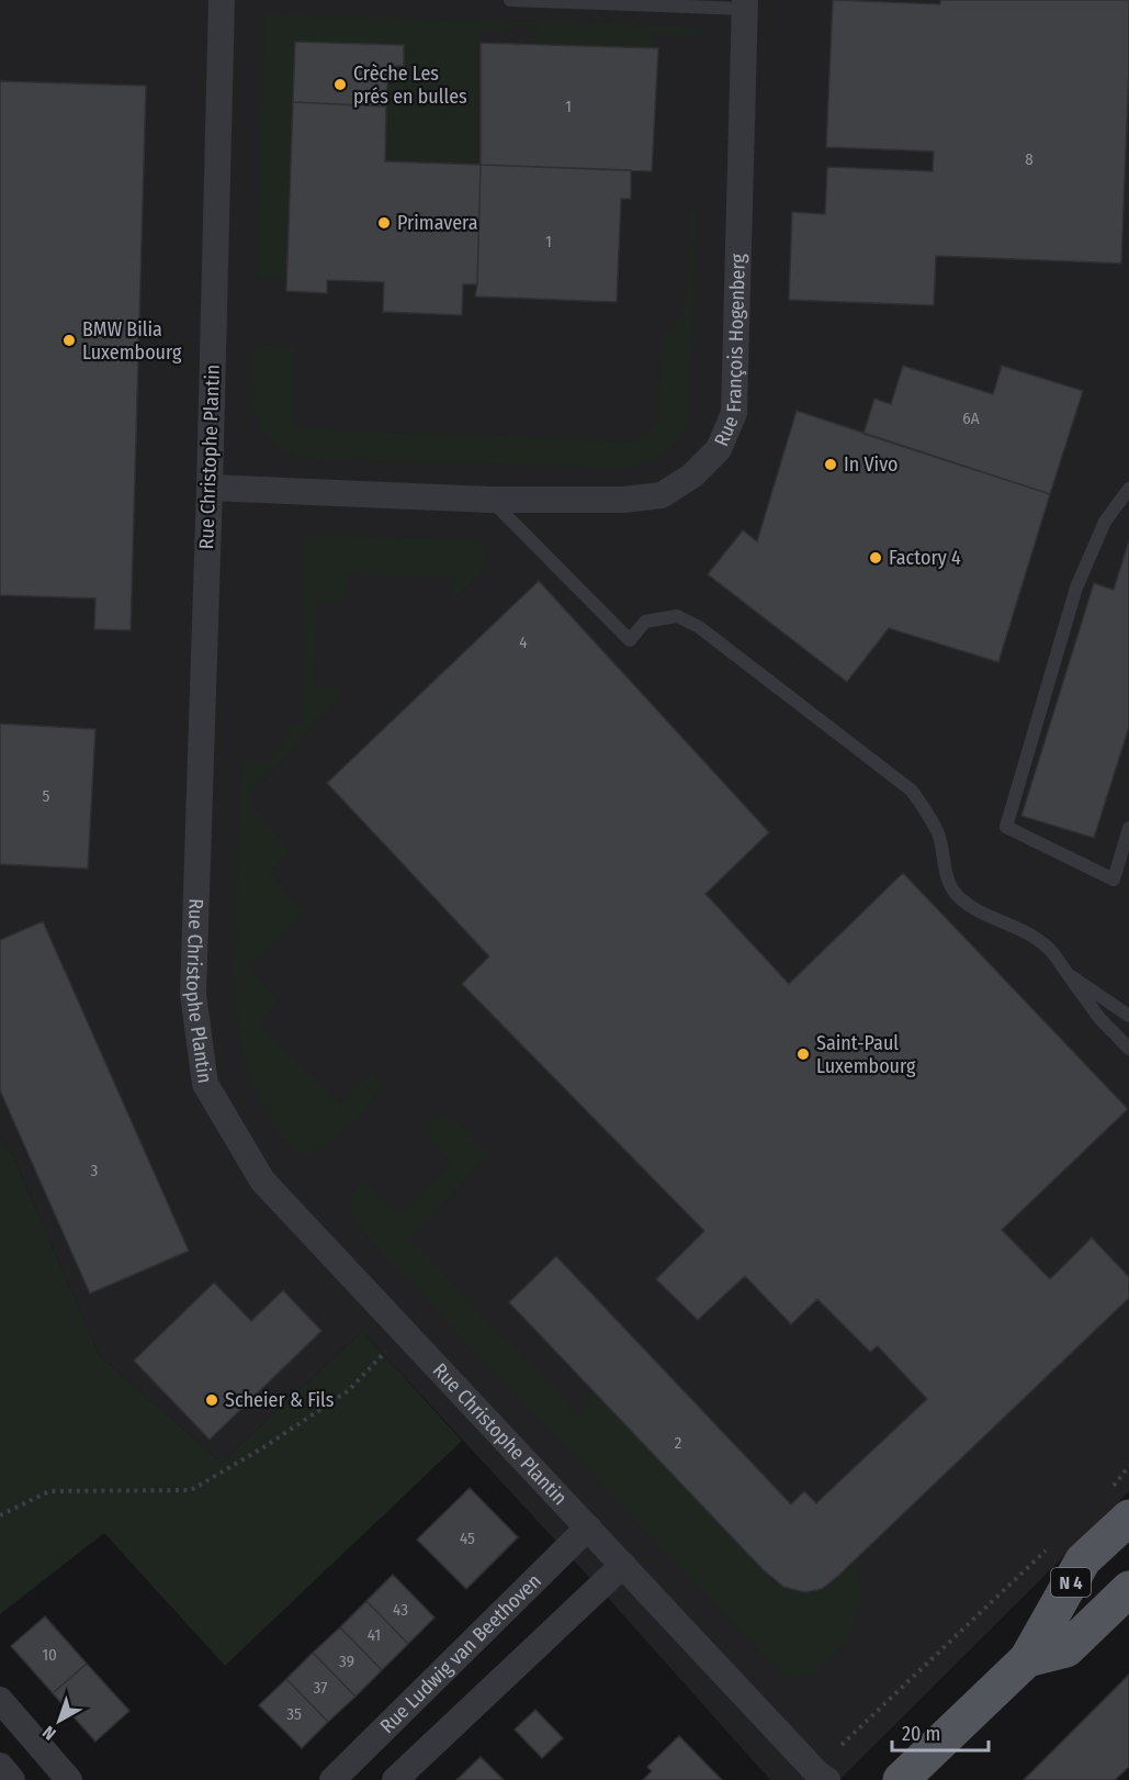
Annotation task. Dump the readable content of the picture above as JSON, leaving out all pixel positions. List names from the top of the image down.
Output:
{
  "streets": {
    "main road": ["N 4"],
    "street": ["Rue François Hogenberg", "Rue Christophe Plantin", "Rue Ludwig van Beethoven"]
  },
  "crossings": [
    ["Rue François Hogenberg", "Rue Christophe Plantin"],
    ["Rue Christophe Plantin", "Rue Ludwig van Beethoven"]
  ],
  "places": [
    "Crèche Les prés en bulles",
    "Primavera",
    "BMW Bilia Luxembourg",
    "In Vivo",
    "Factory 4",
    "Saint-Paul Luxembourg",
    "Scheier & Fils"
  ],
  "house_numbers": [
    "1",
    "8",
    "1",
    "6A",
    "4",
    "5",
    "3",
    "2",
    "45",
    "43",
    "41",
    "10",
    "39",
    "37",
    "35"
  ],
  "scale_bar": "20 m",
  "north": "bottom left"
}
